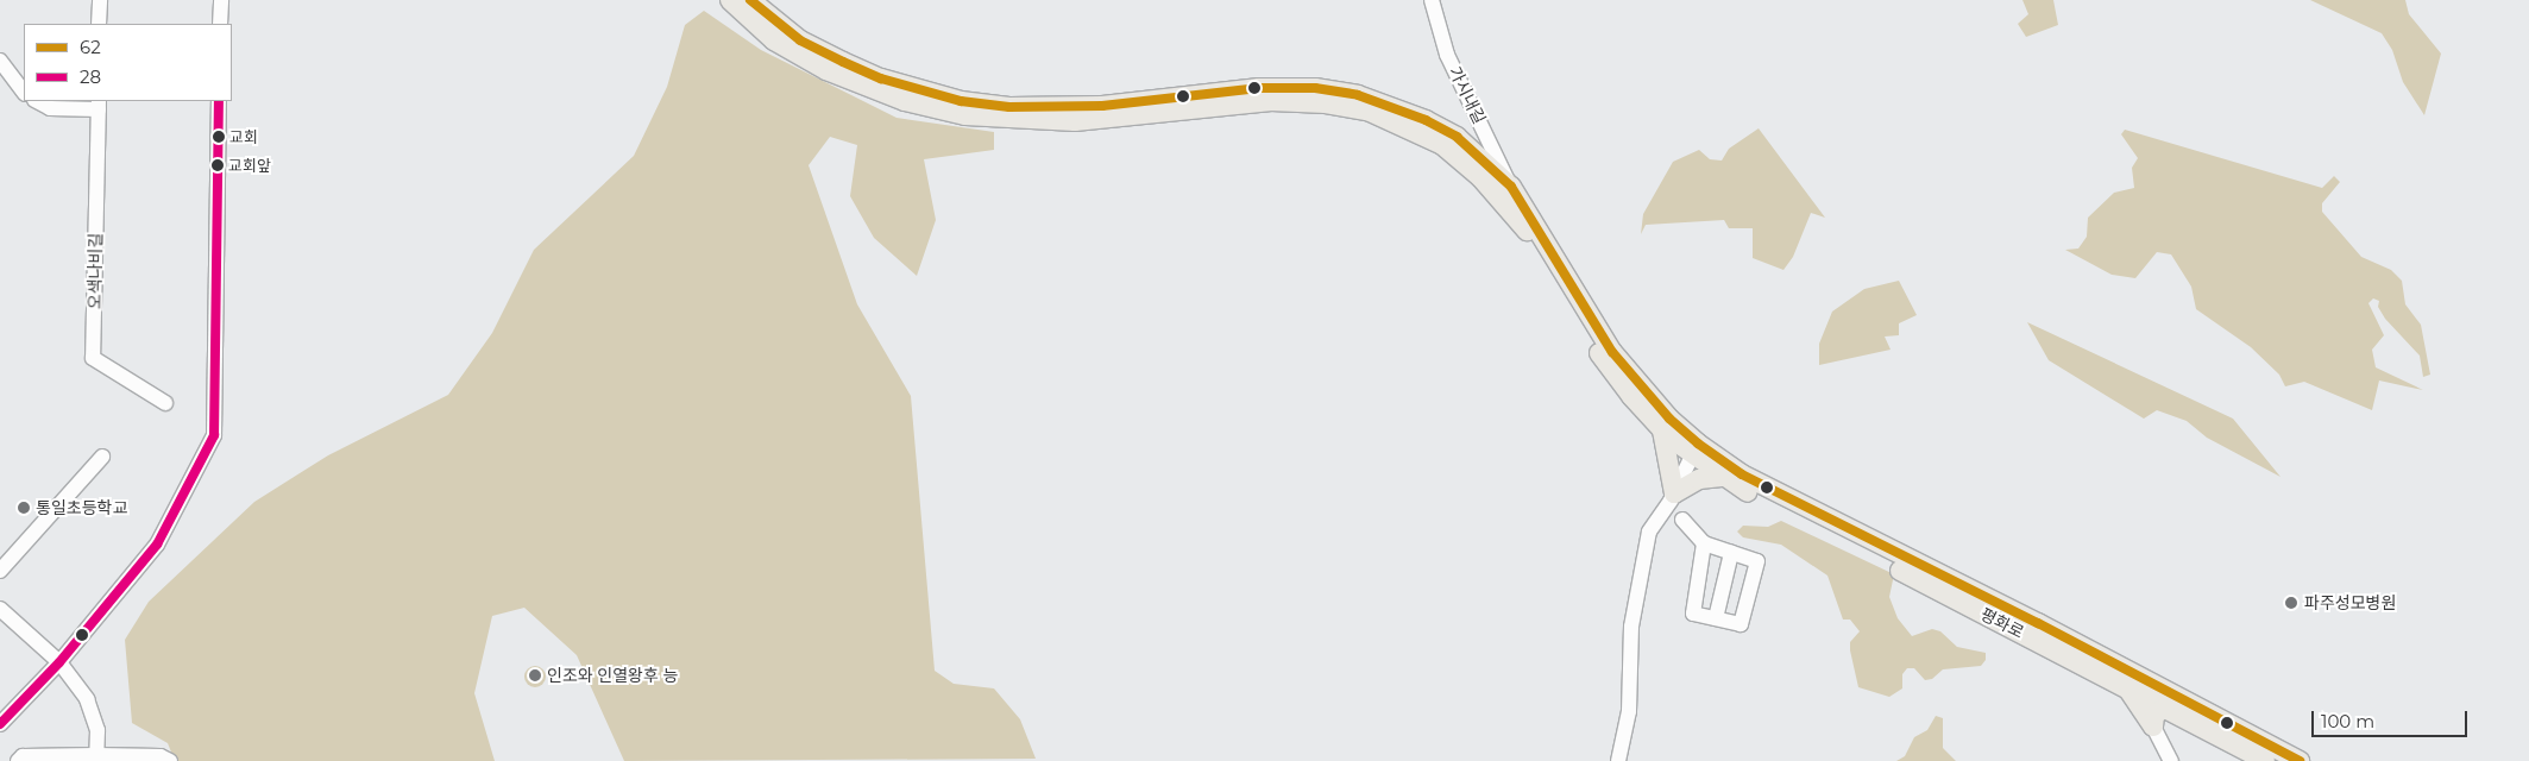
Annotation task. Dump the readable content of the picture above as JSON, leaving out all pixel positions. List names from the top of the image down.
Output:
{
  "streets": {
    "main road": ["평화로"],
    "street": ["가시내길", "오색나비길"]
  },
  "crossings": [
    ["가시내길", "평화로"]
  ],
  "places": [
    "교회",
    "교회앞",
    "통일초등학교",
    "파주성모병원",
    "인조와 인열왕후 능"
  ],
  "lines": ["transit line 62", "transit line 28"],
  "legend": ["62", "28"],
  "scale_bar": "100 m"
}
